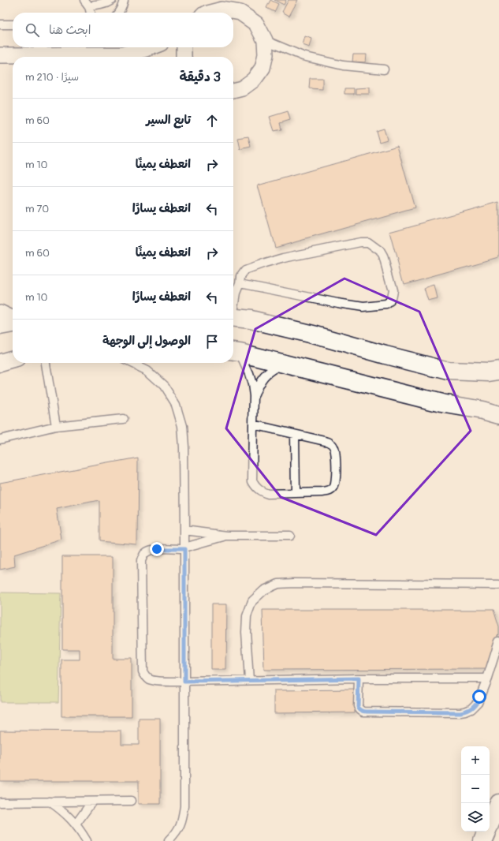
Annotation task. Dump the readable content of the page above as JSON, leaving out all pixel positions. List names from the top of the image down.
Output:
{
  "page": {
    "search": "ابحث هنا",
    "heading": ["3 دقيقة", "سيرًا · 210 m"],
    "list": [
      ["تابع السير", "60 m"],
      ["انعطف يمينًا", "10 m"],
      ["انعطف يسارًا", "70 m"],
      ["انعطف يمينًا", "60 m"],
      ["انعطف يسارًا", "10 m"],
      "الوصول إلى الوجهة"
    ],
    "map_buttons": ["+", "−"]
  }
}
